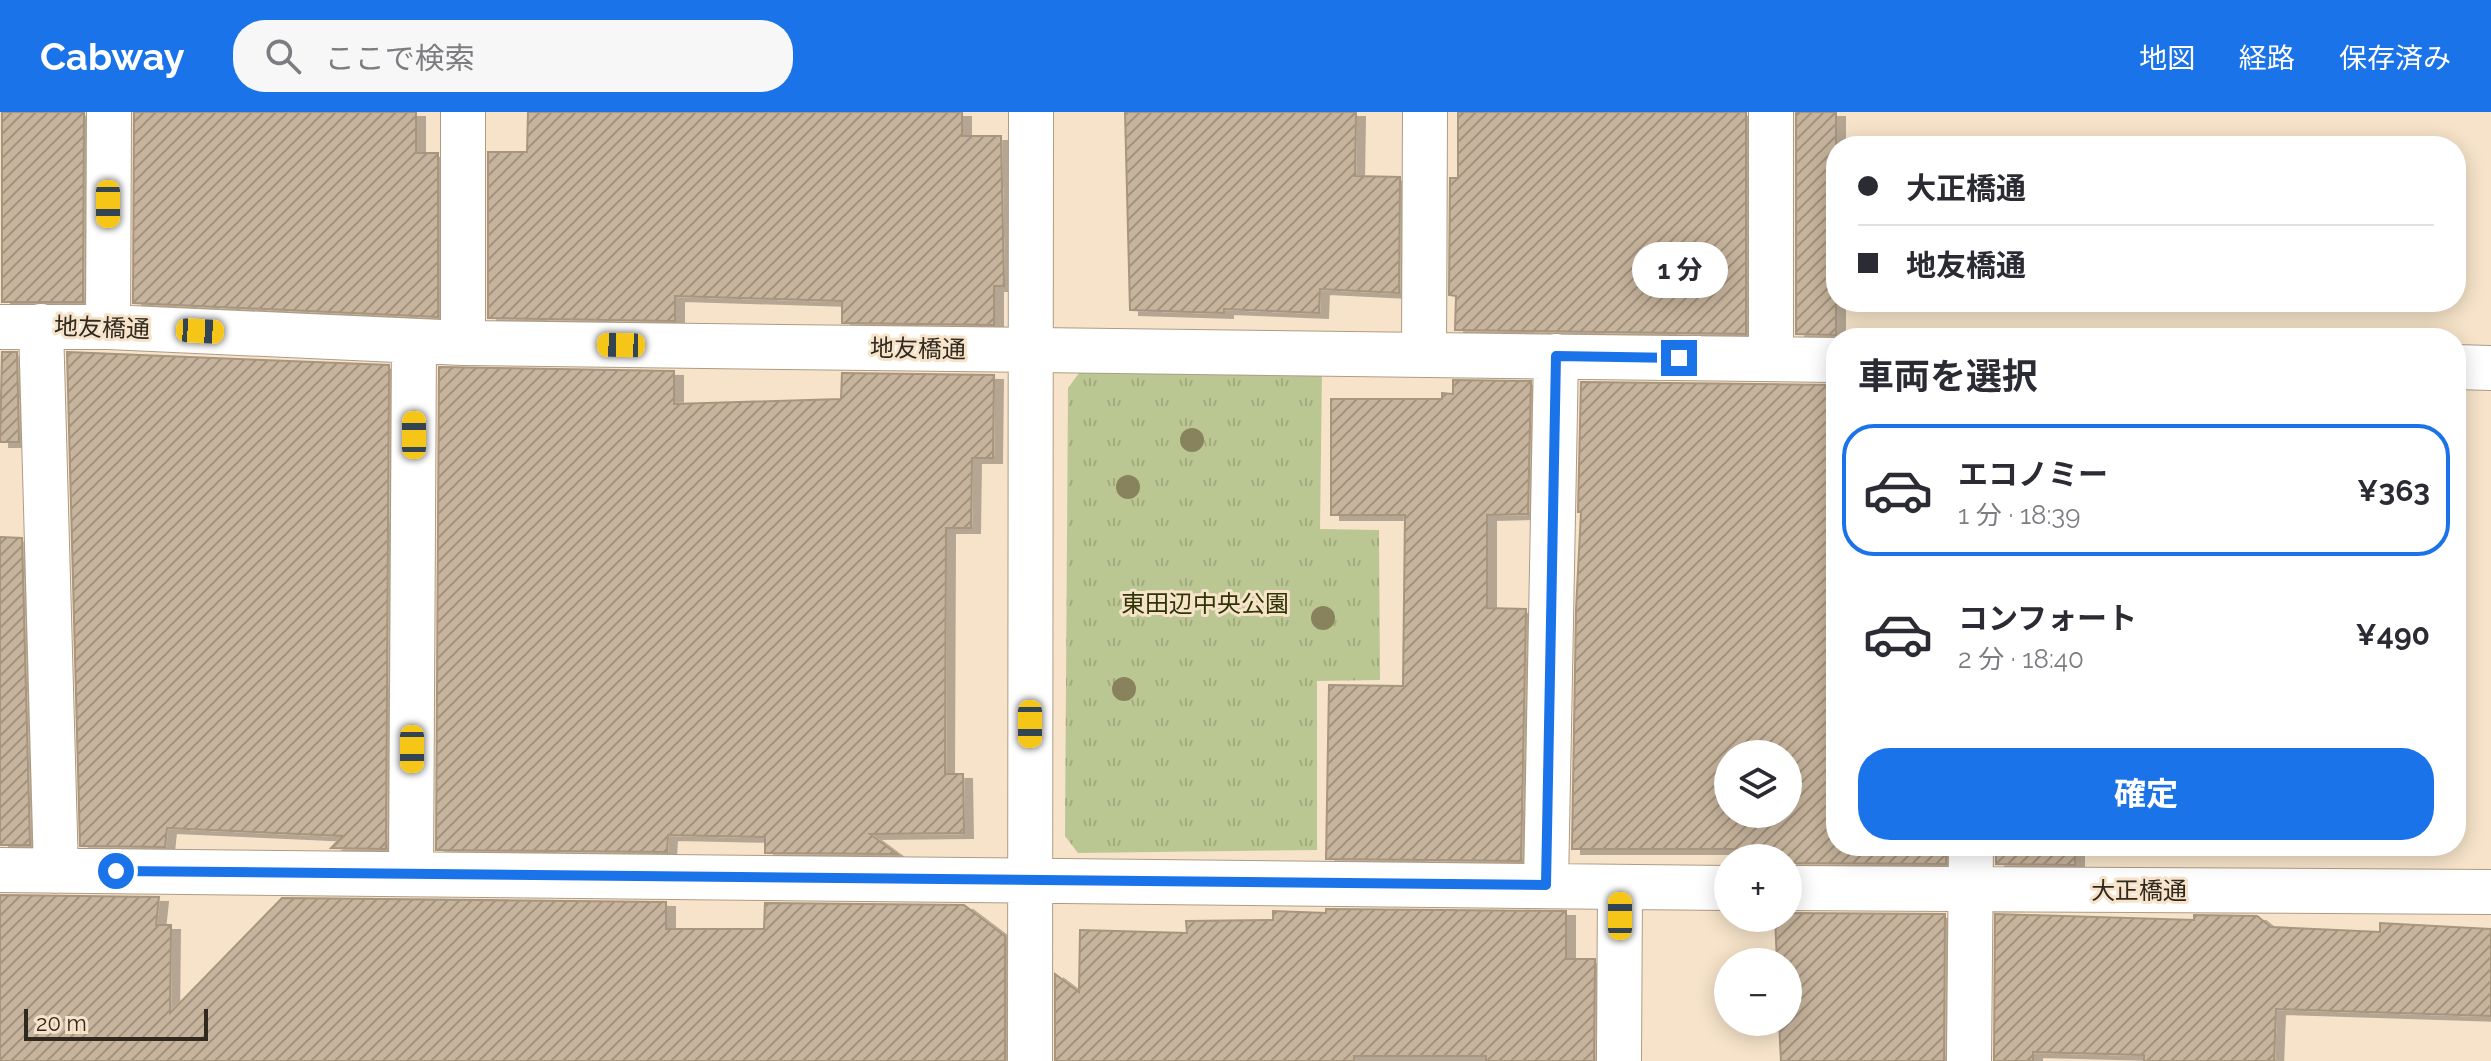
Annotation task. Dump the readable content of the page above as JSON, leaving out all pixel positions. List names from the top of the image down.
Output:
{
  "streets": {
    "street": ["地友橋通", "大正橋通"]
  },
  "parks": ["東田辺中央公園"],
  "scale_bar": "20 m",
  "page": {
    "header": "Cabway",
    "search": "ここで検索",
    "nav": ["地図", "経路", "保存済み"],
    "banner": ["大正橋通", "地友橋通"],
    "bubble": "1 分",
    "heading": "車両を選択",
    "list": [
      {
        "name": "エコノミー",
        "note": "1 分 · 18:39",
        "value": "¥363"
      },
      {
        "name": "コンフォート",
        "note": "2 分 · 18:40",
        "value": "¥490"
      }
    ],
    "buttons": "確定",
    "map_buttons": ["+", "−"],
    "scale": "20 m"
  }
}
